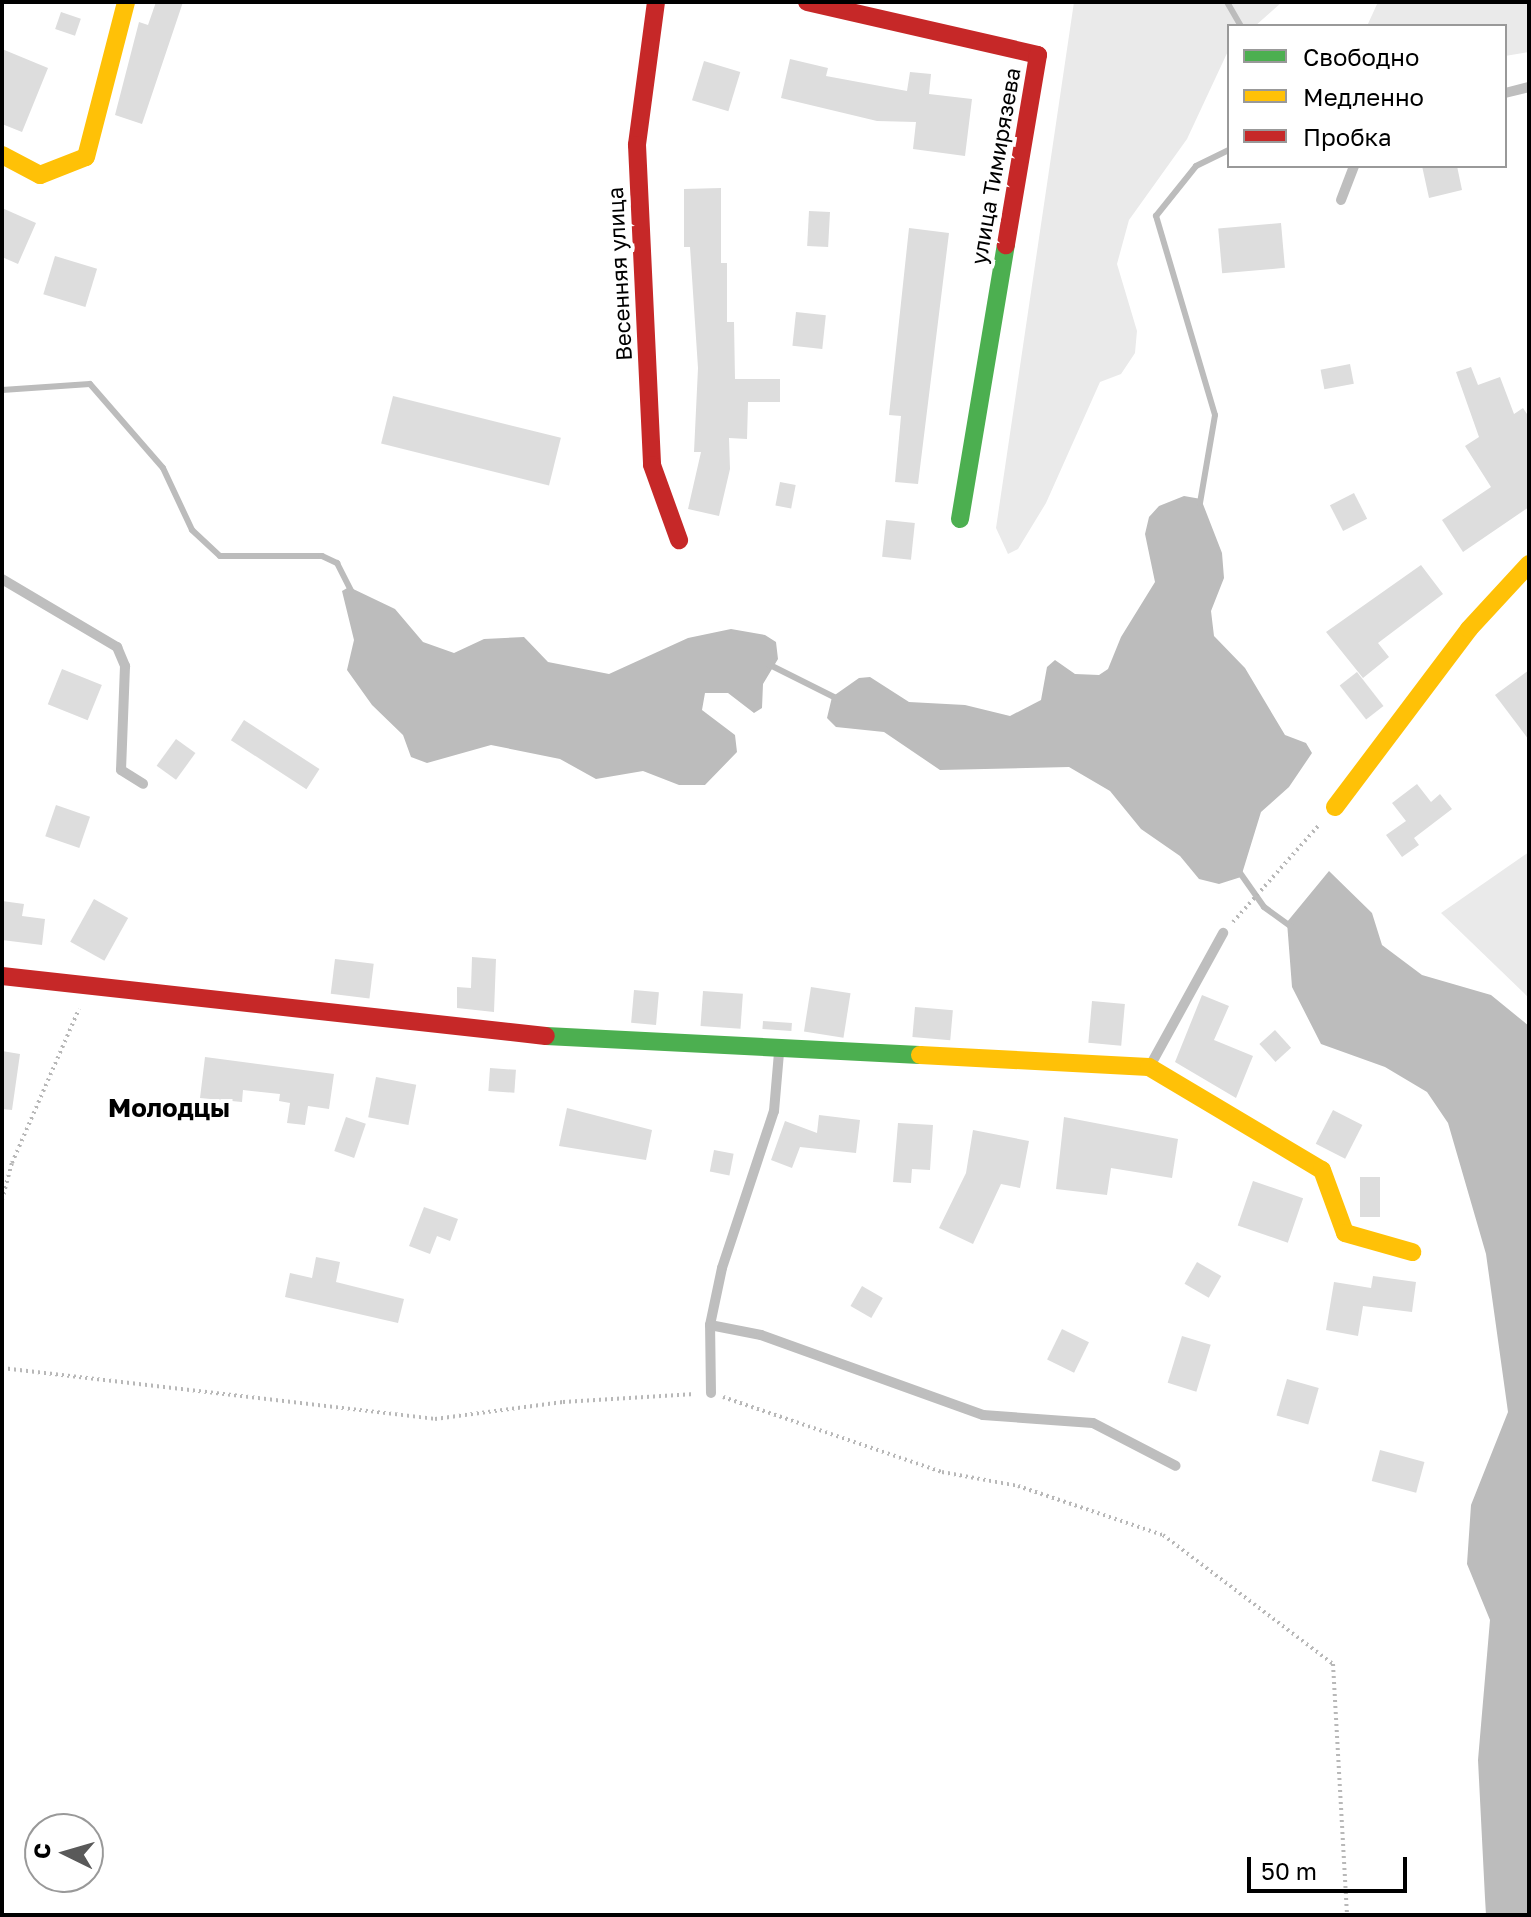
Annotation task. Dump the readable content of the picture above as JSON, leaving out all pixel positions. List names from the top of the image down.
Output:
{
  "streets": {
    "street": ["улица Тимирязева", "Весенняя улица"]
  },
  "districts": ["Молодцы"],
  "legend": ["Свободно", "Медленно", "Пробка"],
  "scale_bar": "50 m",
  "north": "left"
}
